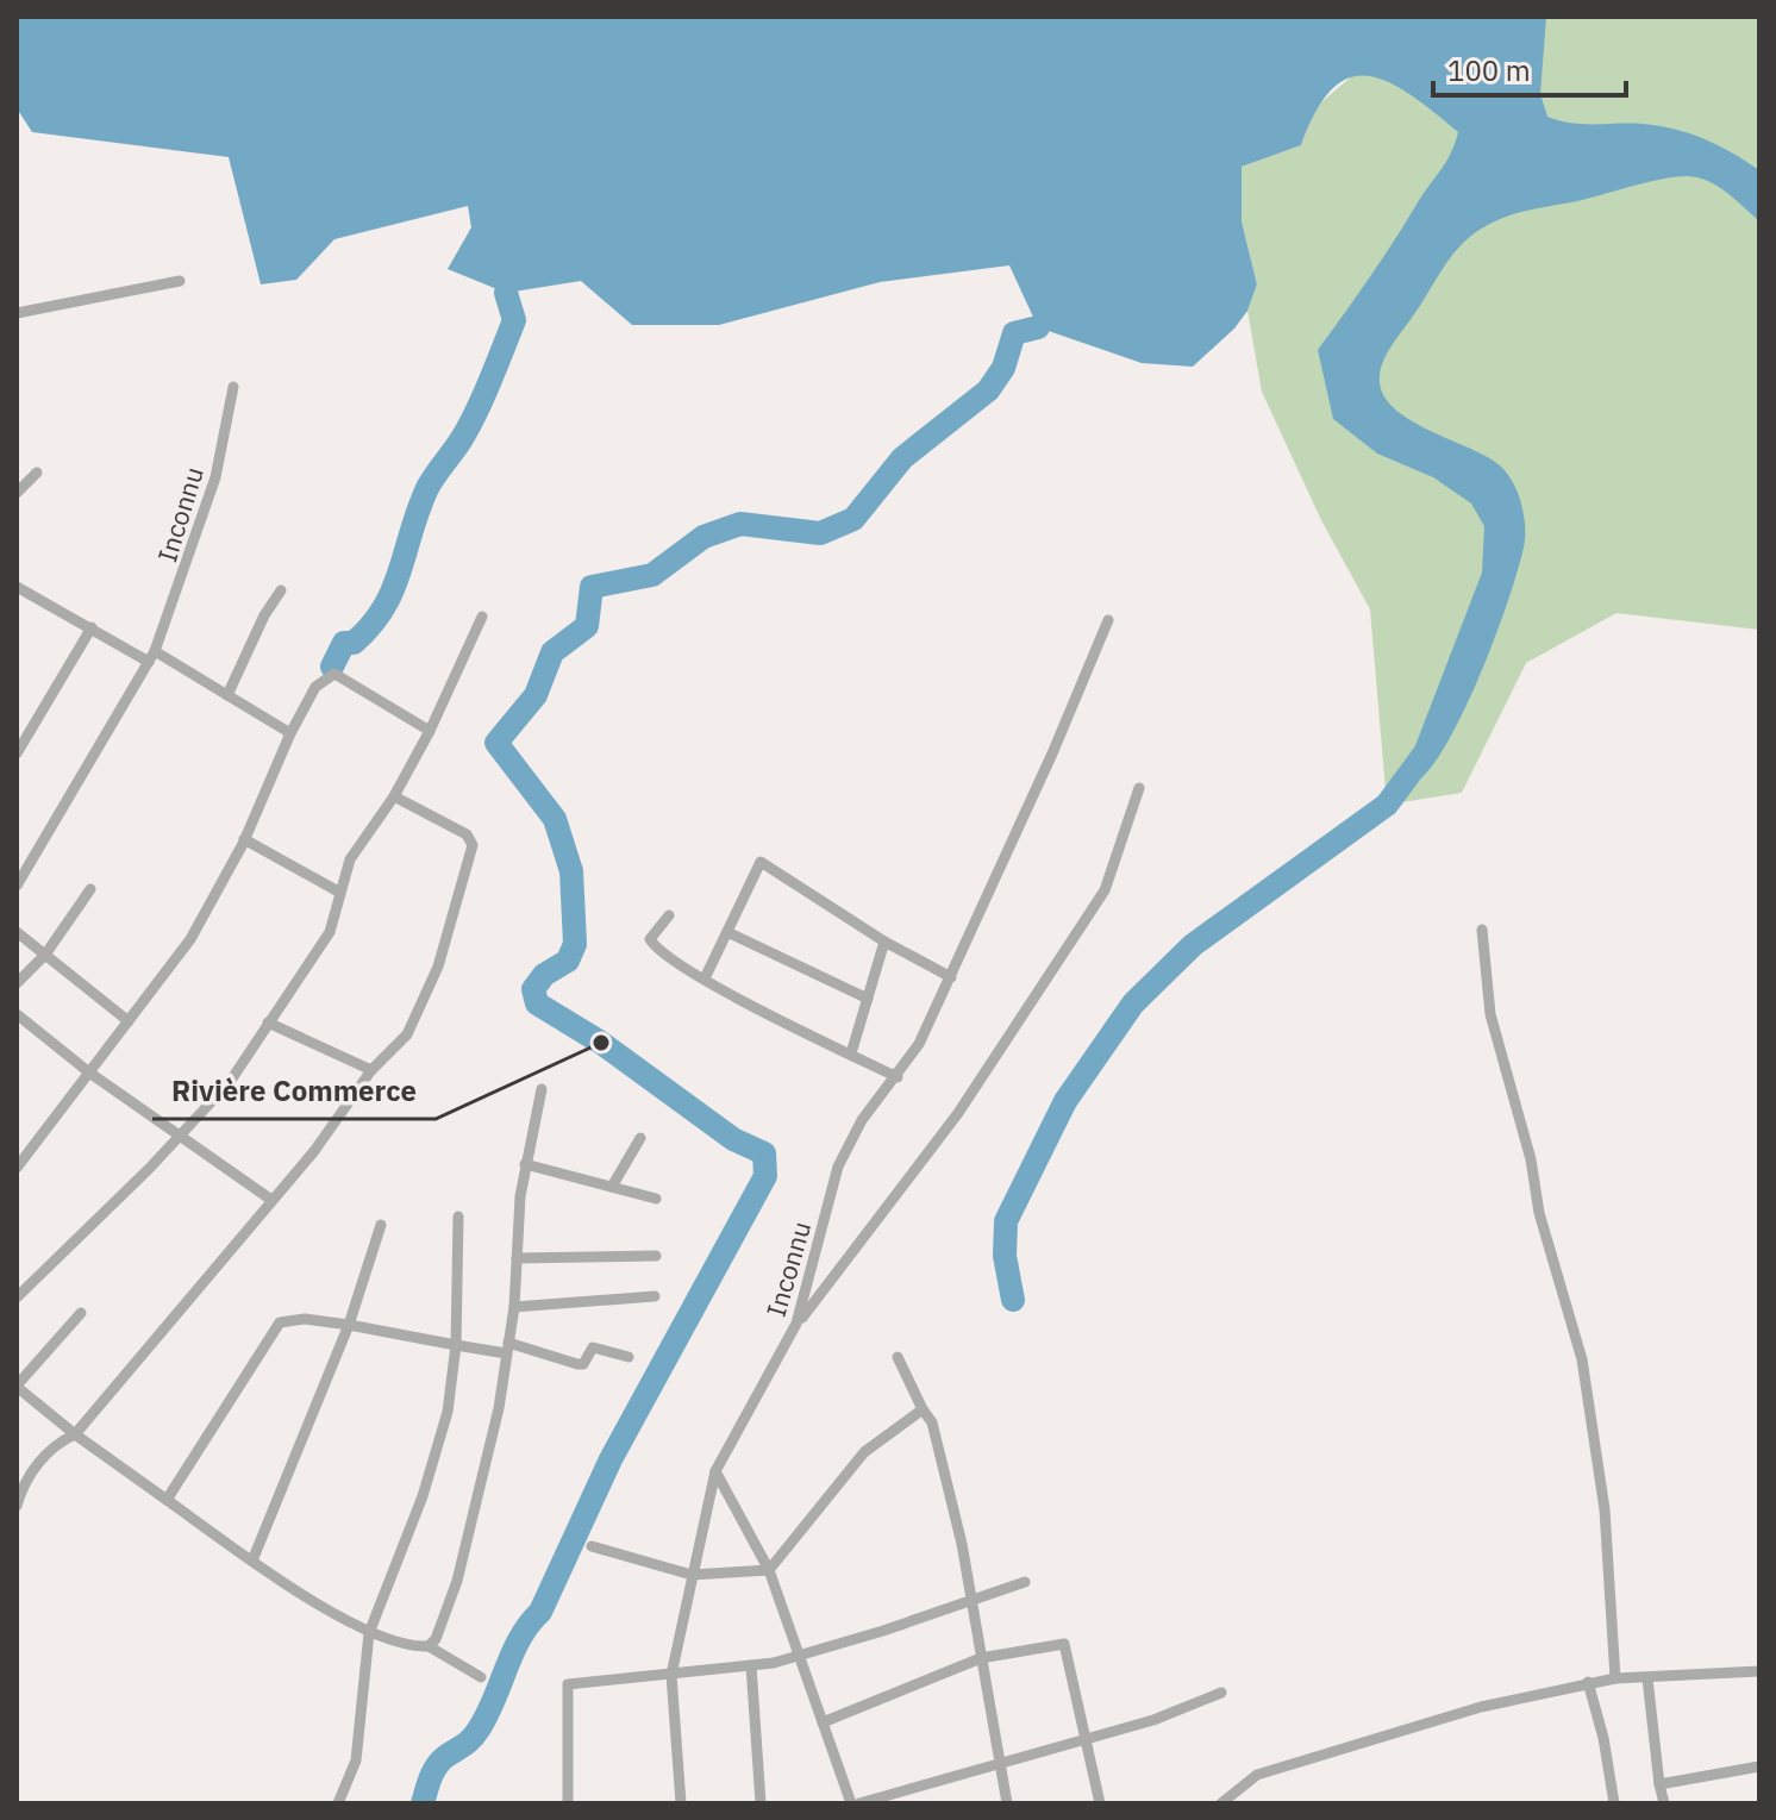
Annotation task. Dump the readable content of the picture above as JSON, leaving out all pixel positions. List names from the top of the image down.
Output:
{
  "streets": {
    "street": ["Inconnu"]
  },
  "places": ["Rivière Commerce"],
  "scale_bar": "100 m"
}
